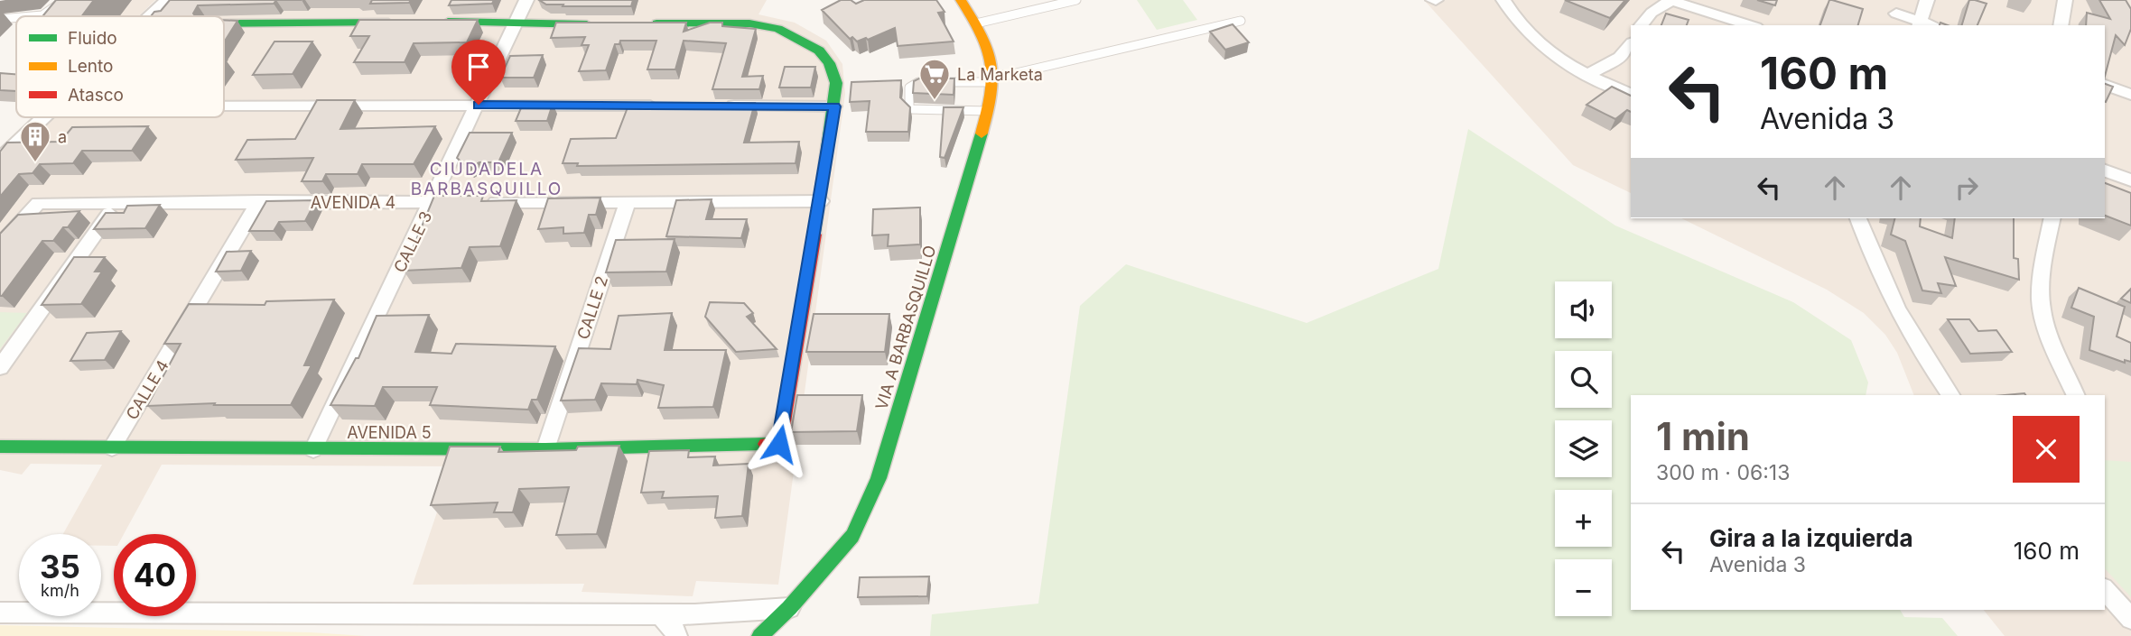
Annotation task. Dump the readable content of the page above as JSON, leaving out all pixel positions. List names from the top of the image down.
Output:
{
  "streets": {
    "street": [
      "AVENIDA 4",
      "CALLE 3",
      "CALLE 2",
      "VIA A BARBASQUILLO",
      "CALLE 4",
      "AVENIDA 5"
    ]
  },
  "crossings": [
    ["AVENIDA 4", "CALLE 3"],
    ["AVENIDA 4", "CALLE 2"],
    ["AVENIDA 4", "CALLE 4"],
    ["AVENIDA 4", "AVENIDA 5"],
    ["CALLE 3", "AVENIDA 5"],
    ["CALLE 2", "AVENIDA 5"],
    ["CALLE 4", "AVENIDA 5"]
  ],
  "districts": ["CIUDADELA BARBASQUILLO"],
  "places": {
    "supermarket": ["La Marketa"],
    "building": ["a"]
  },
  "legend": ["Fluido", "Lento", "Atasco"],
  "page": {
    "turn": ["160 m", "Avenida 3"],
    "map_buttons": ["+", "−"],
    "heading": ["1 min", "300 m · 06:13"],
    "list": [
      {
        "name": "Gira a la izquierda",
        "note": "Avenida 3",
        "value": "160 m"
      }
    ],
    "speed": "35 km/h",
    "limit": "40"
  }
}
